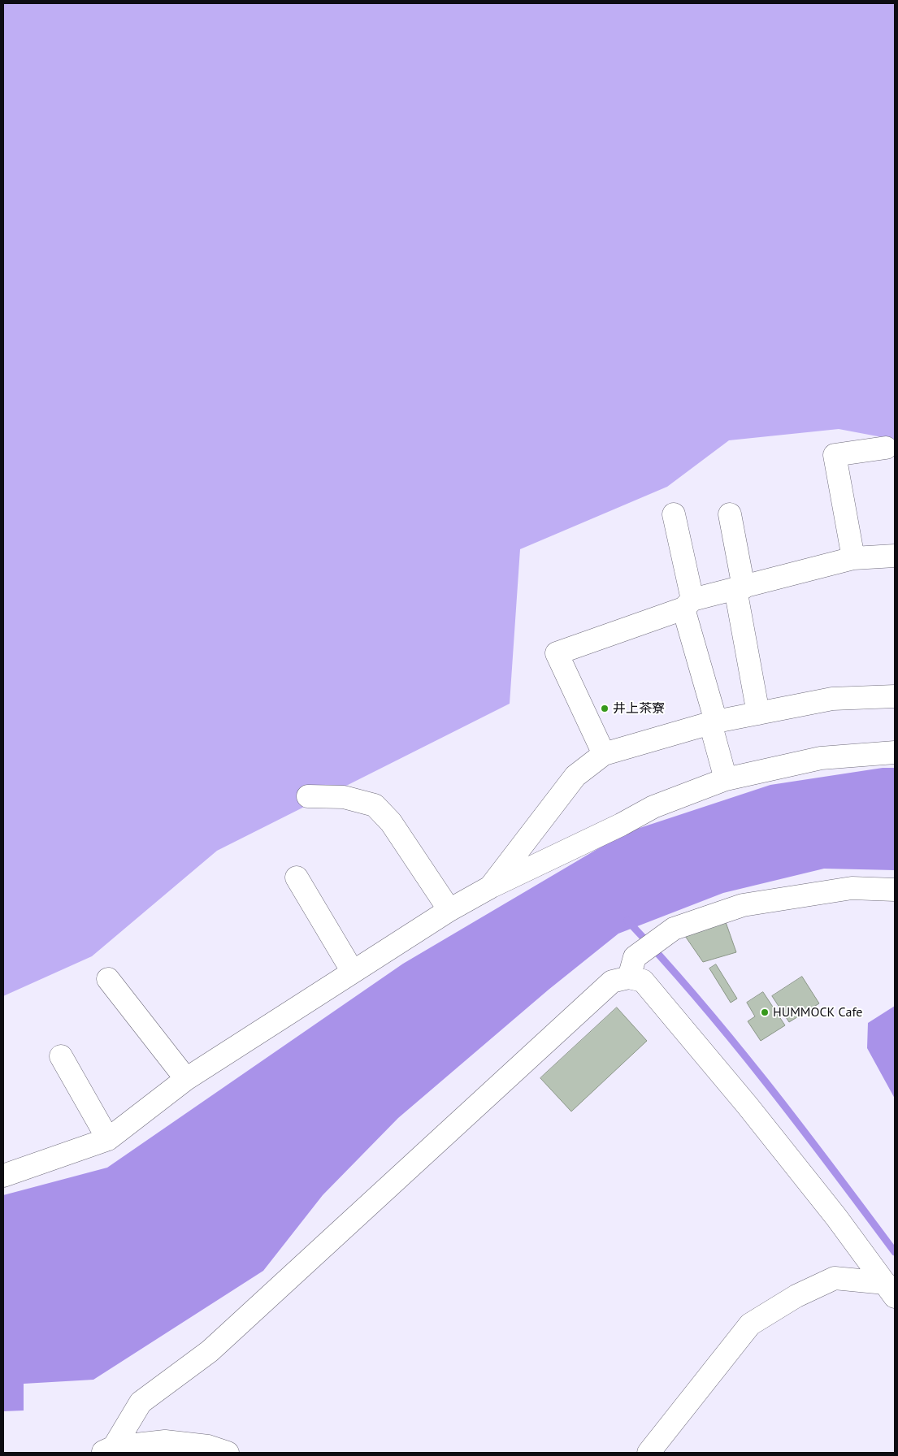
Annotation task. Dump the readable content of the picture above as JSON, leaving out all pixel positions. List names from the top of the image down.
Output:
{
  "places": ["井上茶寮", "HUMMOCK Cafe"]
}
